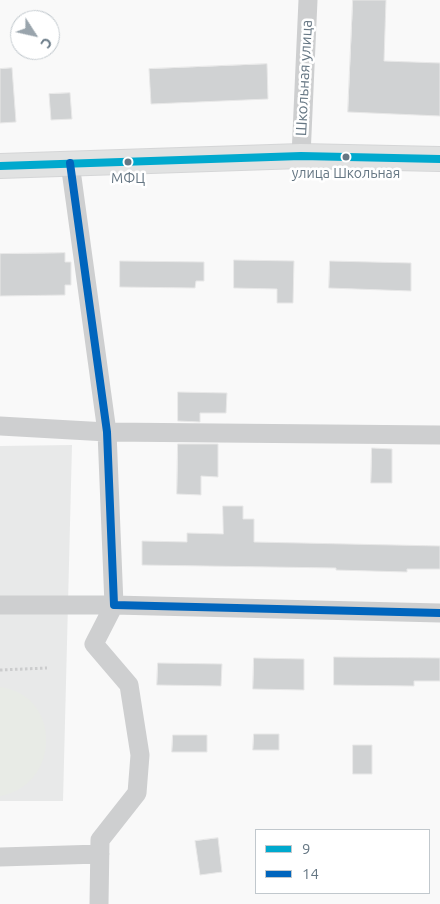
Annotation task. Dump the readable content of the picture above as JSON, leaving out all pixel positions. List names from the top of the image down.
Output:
{
  "streets": {
    "street": ["Школьная улица"]
  },
  "places": ["улица Школьная", "МФЦ"],
  "lines": ["transit line 9", "transit line 14"],
  "legend": ["9", "14"],
  "north": "bottom right"
}
